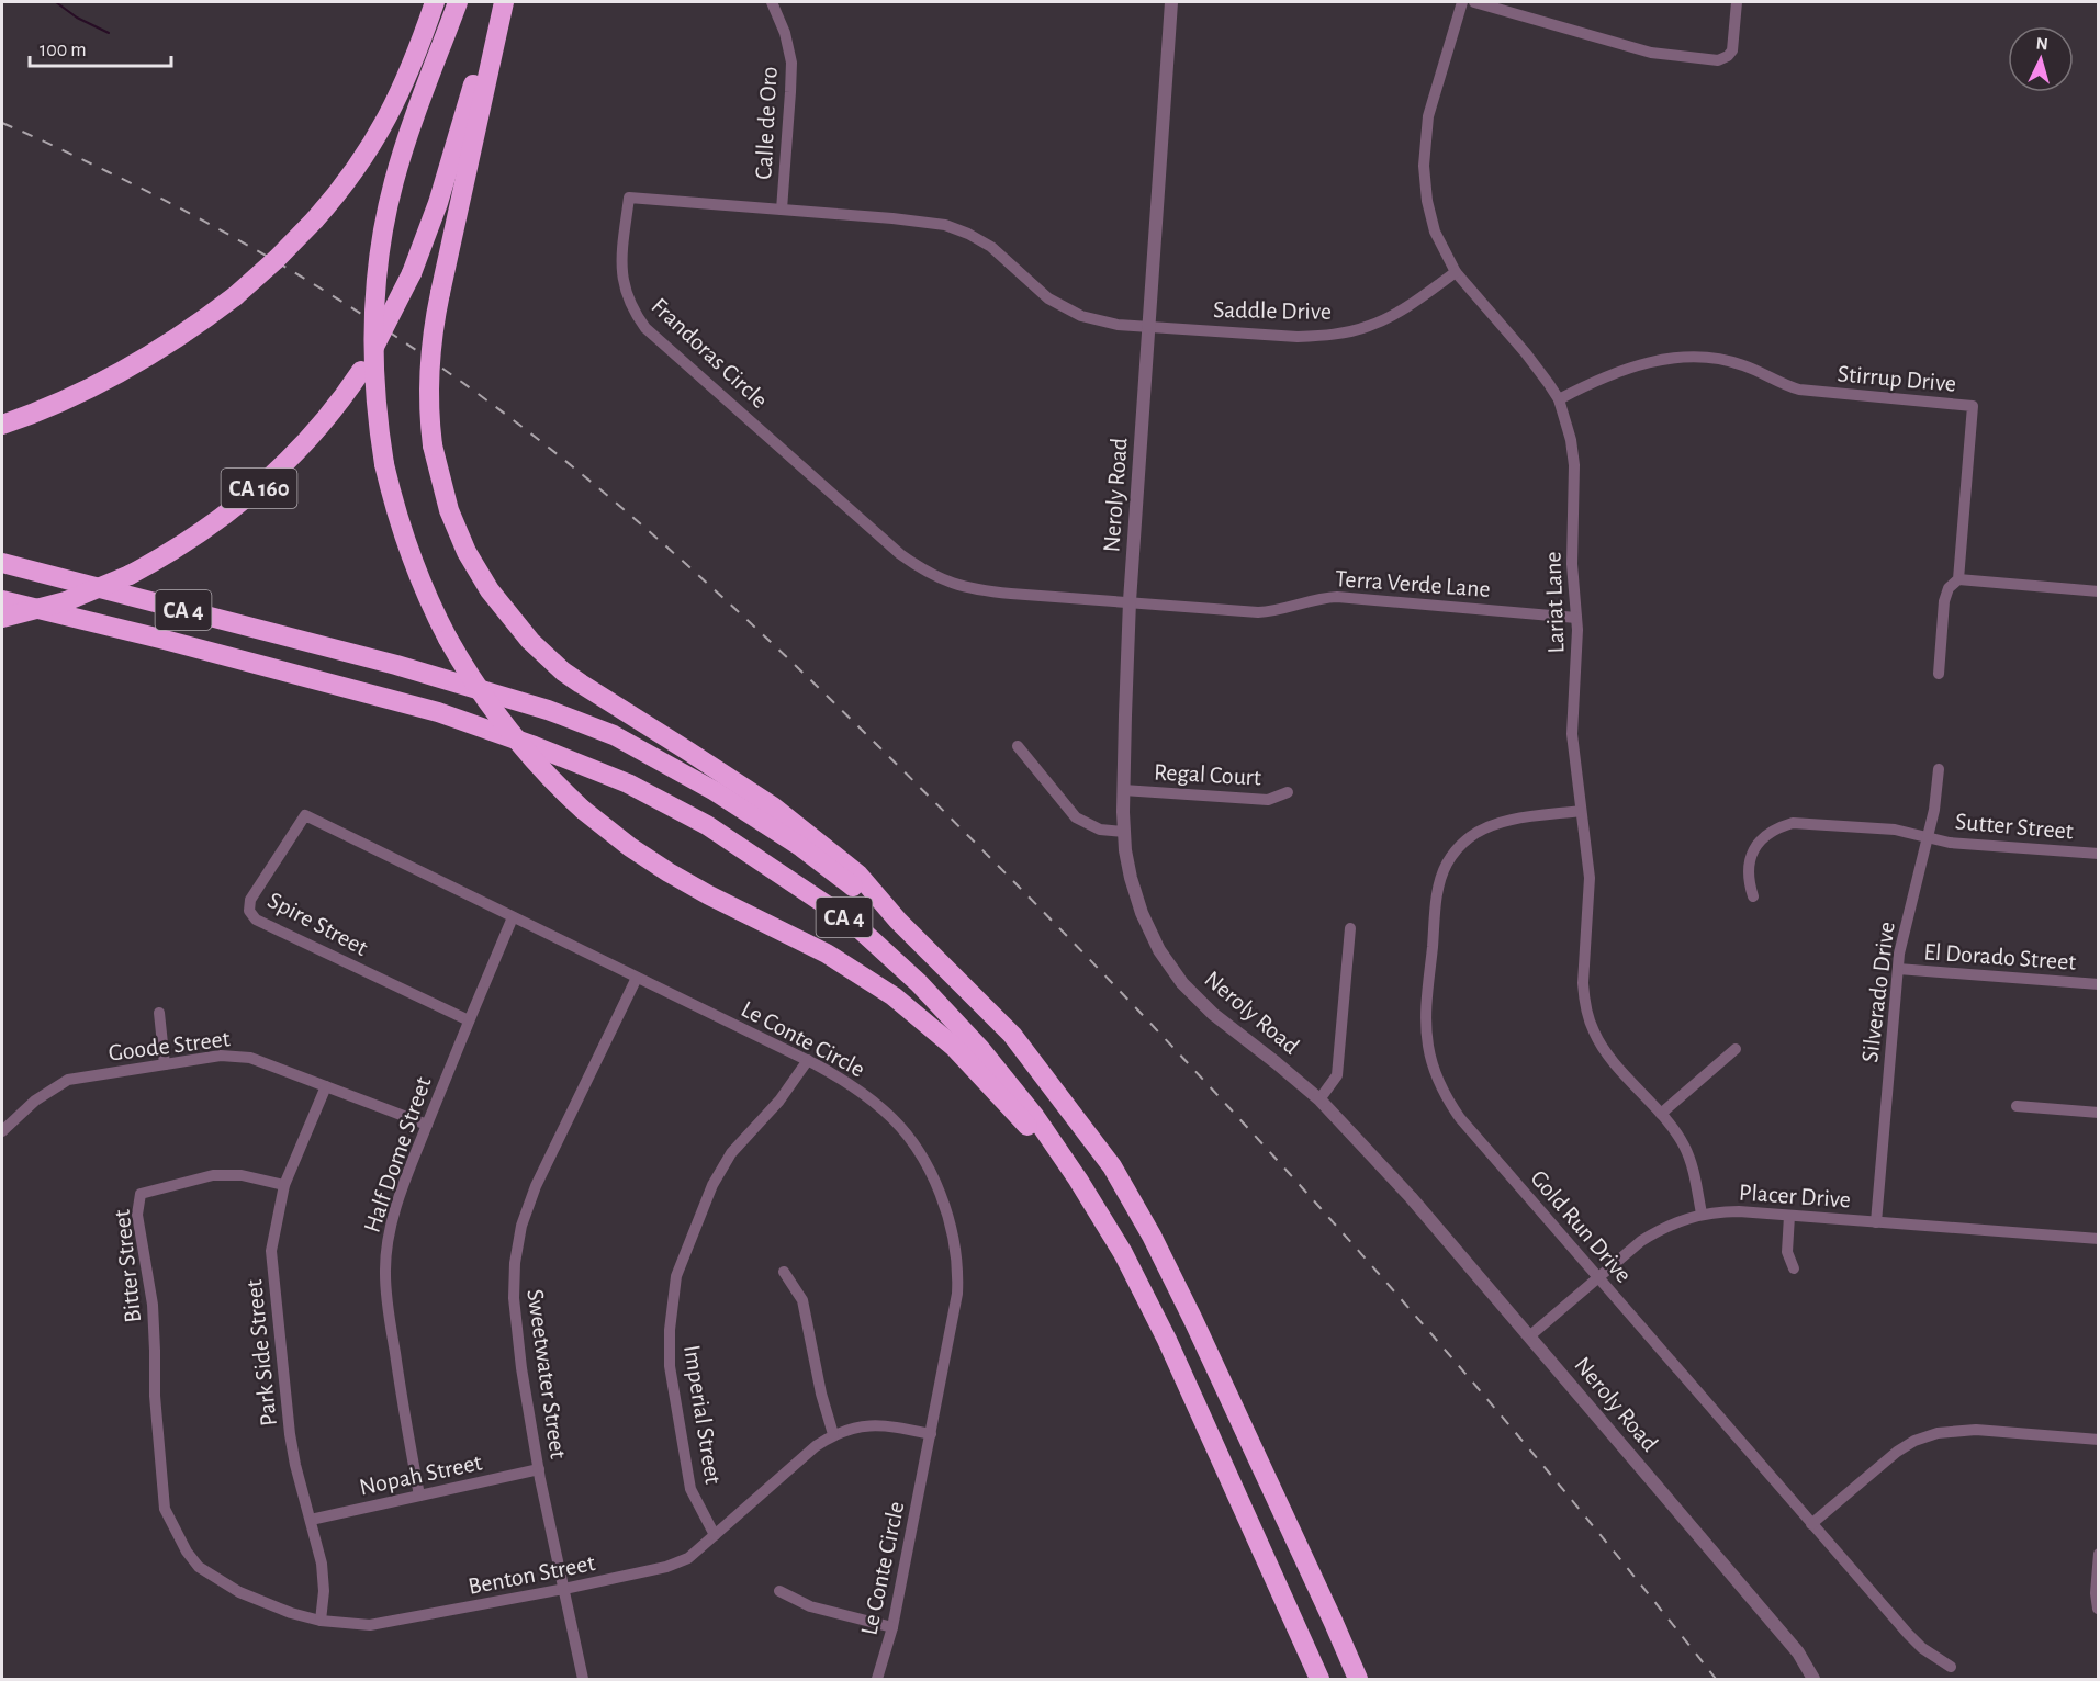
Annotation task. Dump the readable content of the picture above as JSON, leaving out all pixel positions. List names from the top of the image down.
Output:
{
  "streets": {
    "highway": ["CA 160", "CA 4"],
    "street": [
      "Calle de Oro",
      "Saddle Drive",
      "Frandoras Circle",
      "Stirrup Drive",
      "Neroly Road",
      "Terra Verde Lane",
      "Lariat Lane",
      "Regal Court",
      "Sutter Street",
      "Spire Street",
      "El Dorado Street",
      "Silverado Drive",
      "Le Conte Circle",
      "Goode Street",
      "Half Dome Street",
      "Placer Drive",
      "Gold Run Drive",
      "Bitter Street",
      "Park Side Street",
      "Sweetwater Street",
      "Imperial Street",
      "Nopah Street",
      "Benton Street"
    ]
  },
  "crossings": [
    ["Calle de Oro", "Frandoras Circle"],
    ["Saddle Drive", "Frandoras Circle"],
    ["Saddle Drive", "Neroly Road"],
    ["Saddle Drive", "Lariat Lane"],
    ["Frandoras Circle", "Neroly Road"],
    ["Frandoras Circle", "Terra Verde Lane"],
    ["Stirrup Drive", "Lariat Lane"],
    ["Neroly Road", "Terra Verde Lane"],
    ["Neroly Road", "Regal Court"],
    ["Neroly Road", "Placer Drive"],
    ["Terra Verde Lane", "Lariat Lane"],
    ["Lariat Lane", "Placer Drive"],
    ["Lariat Lane", "Gold Run Drive"],
    ["Sutter Street", "Silverado Drive"],
    ["Spire Street", "Le Conte Circle"],
    ["Spire Street", "Half Dome Street"],
    ["El Dorado Street", "Silverado Drive"],
    ["Silverado Drive", "Placer Drive"],
    ["Le Conte Circle", "Half Dome Street"],
    ["Le Conte Circle", "Sweetwater Street"],
    ["Le Conte Circle", "Imperial Street"],
    ["Le Conte Circle", "Benton Street"],
    ["Goode Street", "Half Dome Street"],
    ["Goode Street", "Park Side Street"],
    ["Half Dome Street", "Nopah Street"],
    ["Placer Drive", "Gold Run Drive"],
    ["Bitter Street", "Park Side Street"],
    ["Bitter Street", "Benton Street"],
    ["Park Side Street", "Nopah Street"],
    ["Park Side Street", "Benton Street"],
    ["Sweetwater Street", "Nopah Street"],
    ["Sweetwater Street", "Benton Street"],
    ["Imperial Street", "Benton Street"]
  ],
  "scale_bar": "100 m",
  "north": "top"
}
